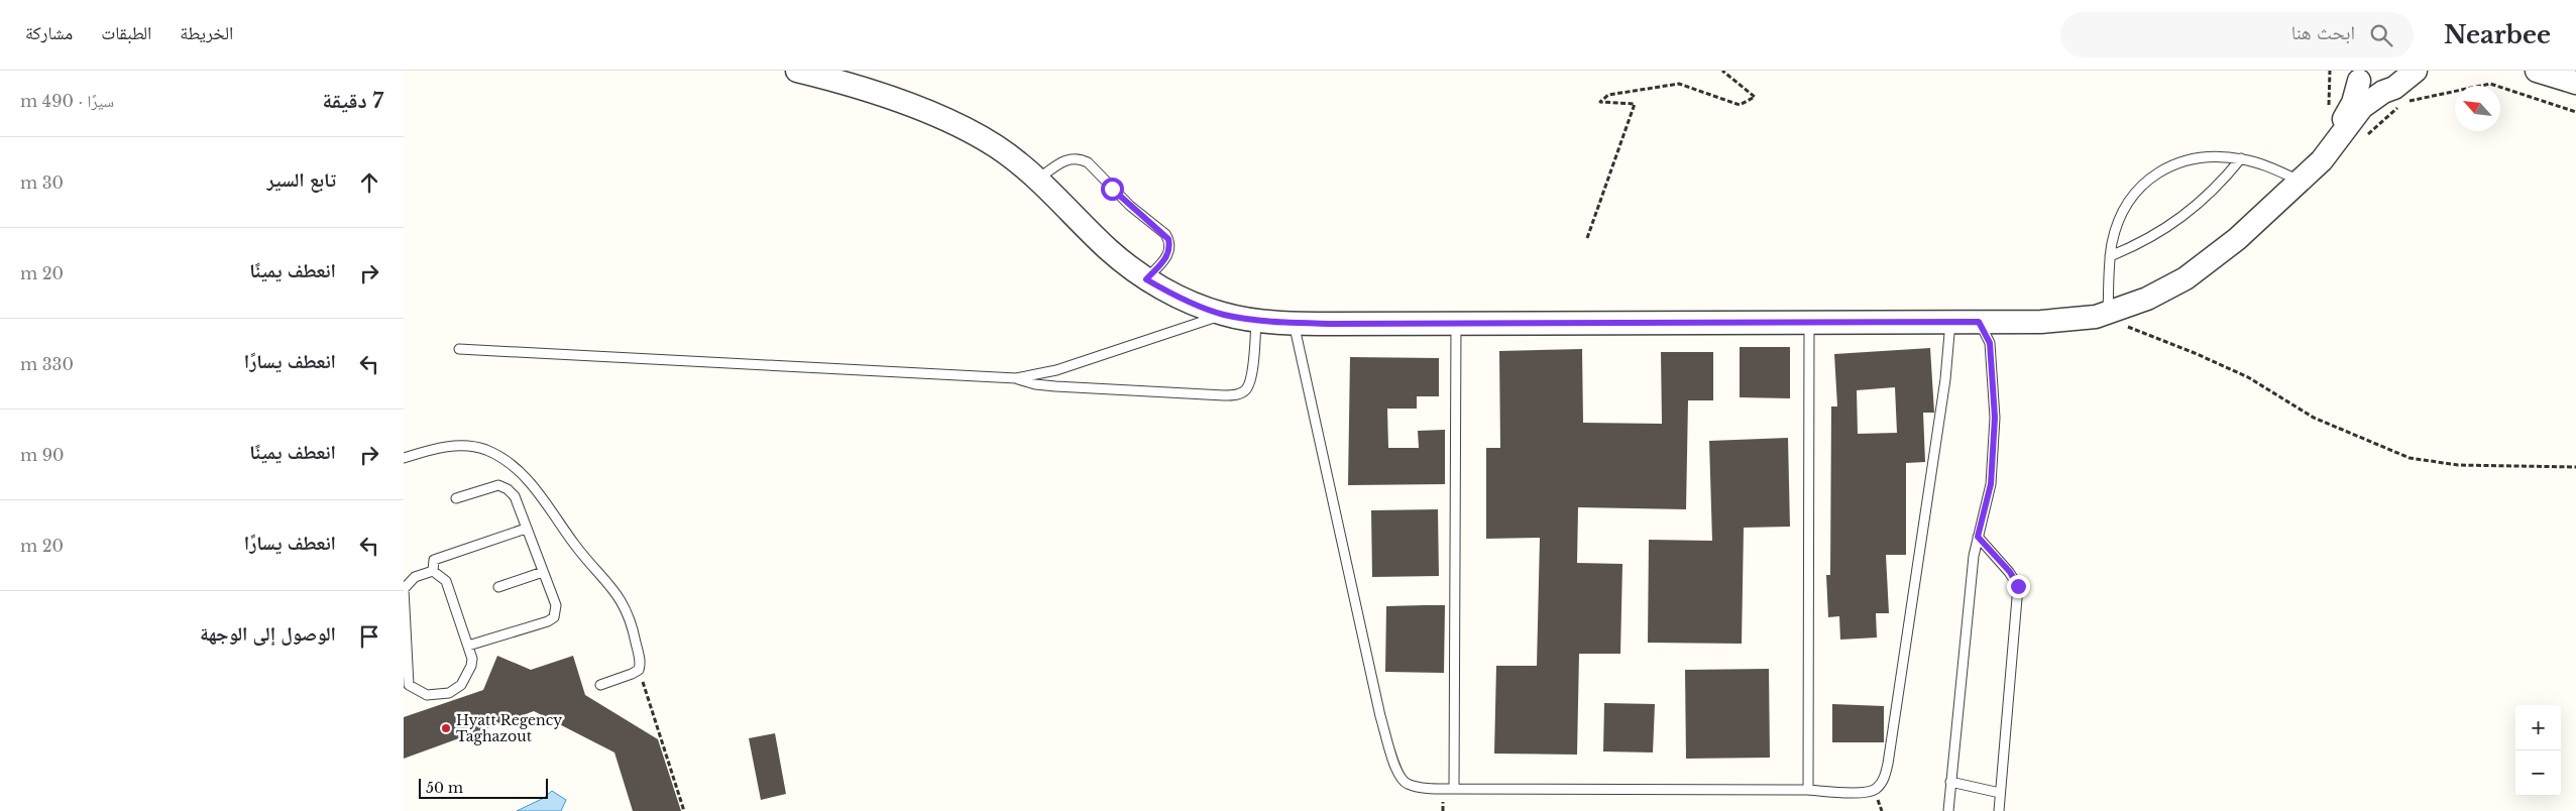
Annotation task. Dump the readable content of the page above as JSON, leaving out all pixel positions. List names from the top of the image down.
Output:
{
  "places": ["Hyatt Regency Taghazout"],
  "scale_bar": "50 m",
  "north": "top left",
  "page": {
    "header": "Nearbee",
    "search": "ابحث هنا",
    "nav": ["الخريطة", "الطبقات", "مشاركة"],
    "heading": ["7 دقيقة", "سيرًا · 490 m"],
    "list": [
      ["تابع السير", "30 m"],
      ["انعطف يمينًا", "20 m"],
      ["انعطف يسارًا", "330 m"],
      ["انعطف يمينًا", "90 m"],
      ["انعطف يسارًا", "20 m"],
      "الوصول إلى الوجهة"
    ],
    "map_buttons": ["+", "−"],
    "scale": "50 m"
  }
}
